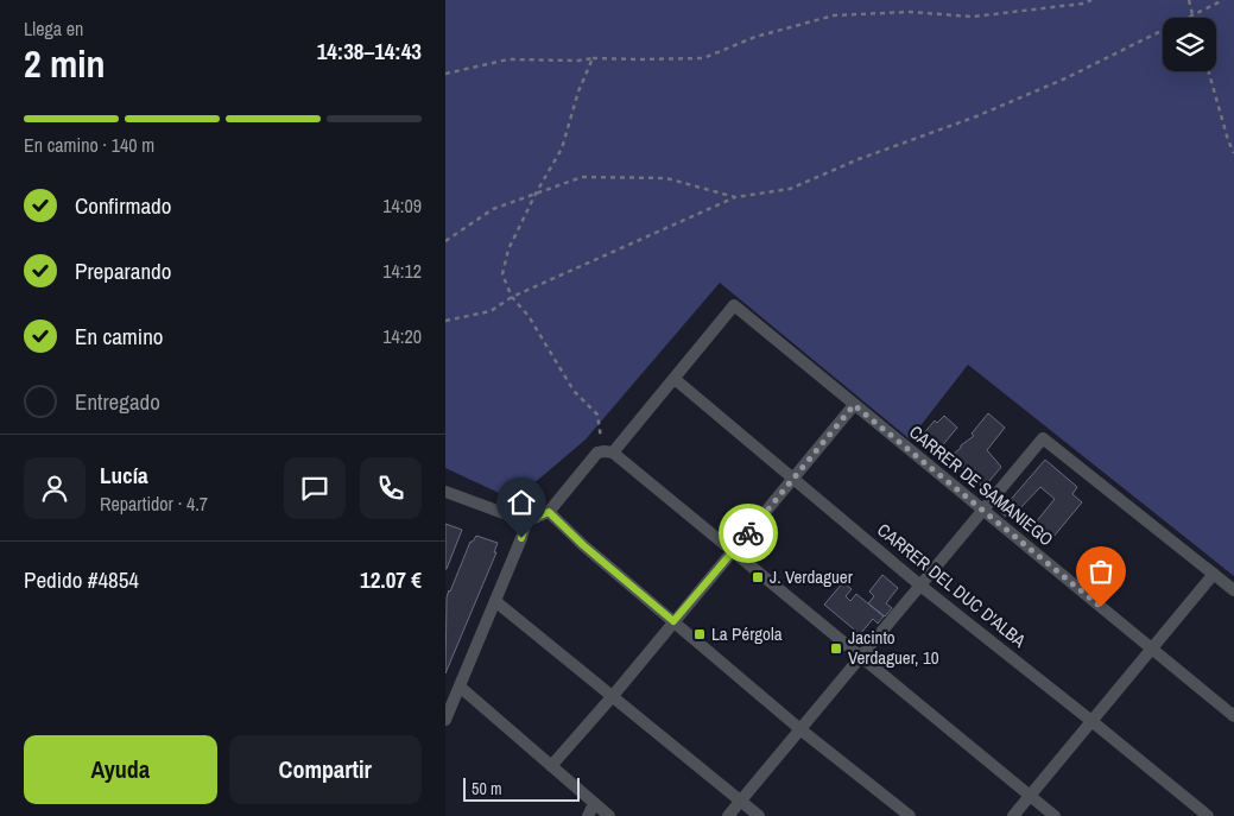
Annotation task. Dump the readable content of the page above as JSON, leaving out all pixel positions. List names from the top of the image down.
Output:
{
  "streets": {
    "street": ["CARRER DE SAMANIEGO", "CARRER DEL DUC D'ALBA"]
  },
  "crossings": [
    ["CARRER DE SAMANIEGO", "CARRER DEL DUC D'ALBA"]
  ],
  "places": {
    "transit": ["J. Verdaguer", "La Pérgola", "Jacinto Verdaguer, 10"]
  },
  "scale_bar": "50 m",
  "page": {
    "heading": ["2 min", "Llega en", "14:38–14:43"],
    "panel": [
      "Lucía",
      "Repartidor · 4.7",
      "Pedido #4854",
      "12.07 €"
    ],
    "bar": "En camino · 140 m",
    "list": [
      ["Confirmado", "14:09"],
      ["Preparando", "14:12"],
      ["En camino", "14:20"],
      "Entregado"
    ],
    "buttons": ["Ayuda", "Compartir"],
    "scale": "50 m"
  }
}
